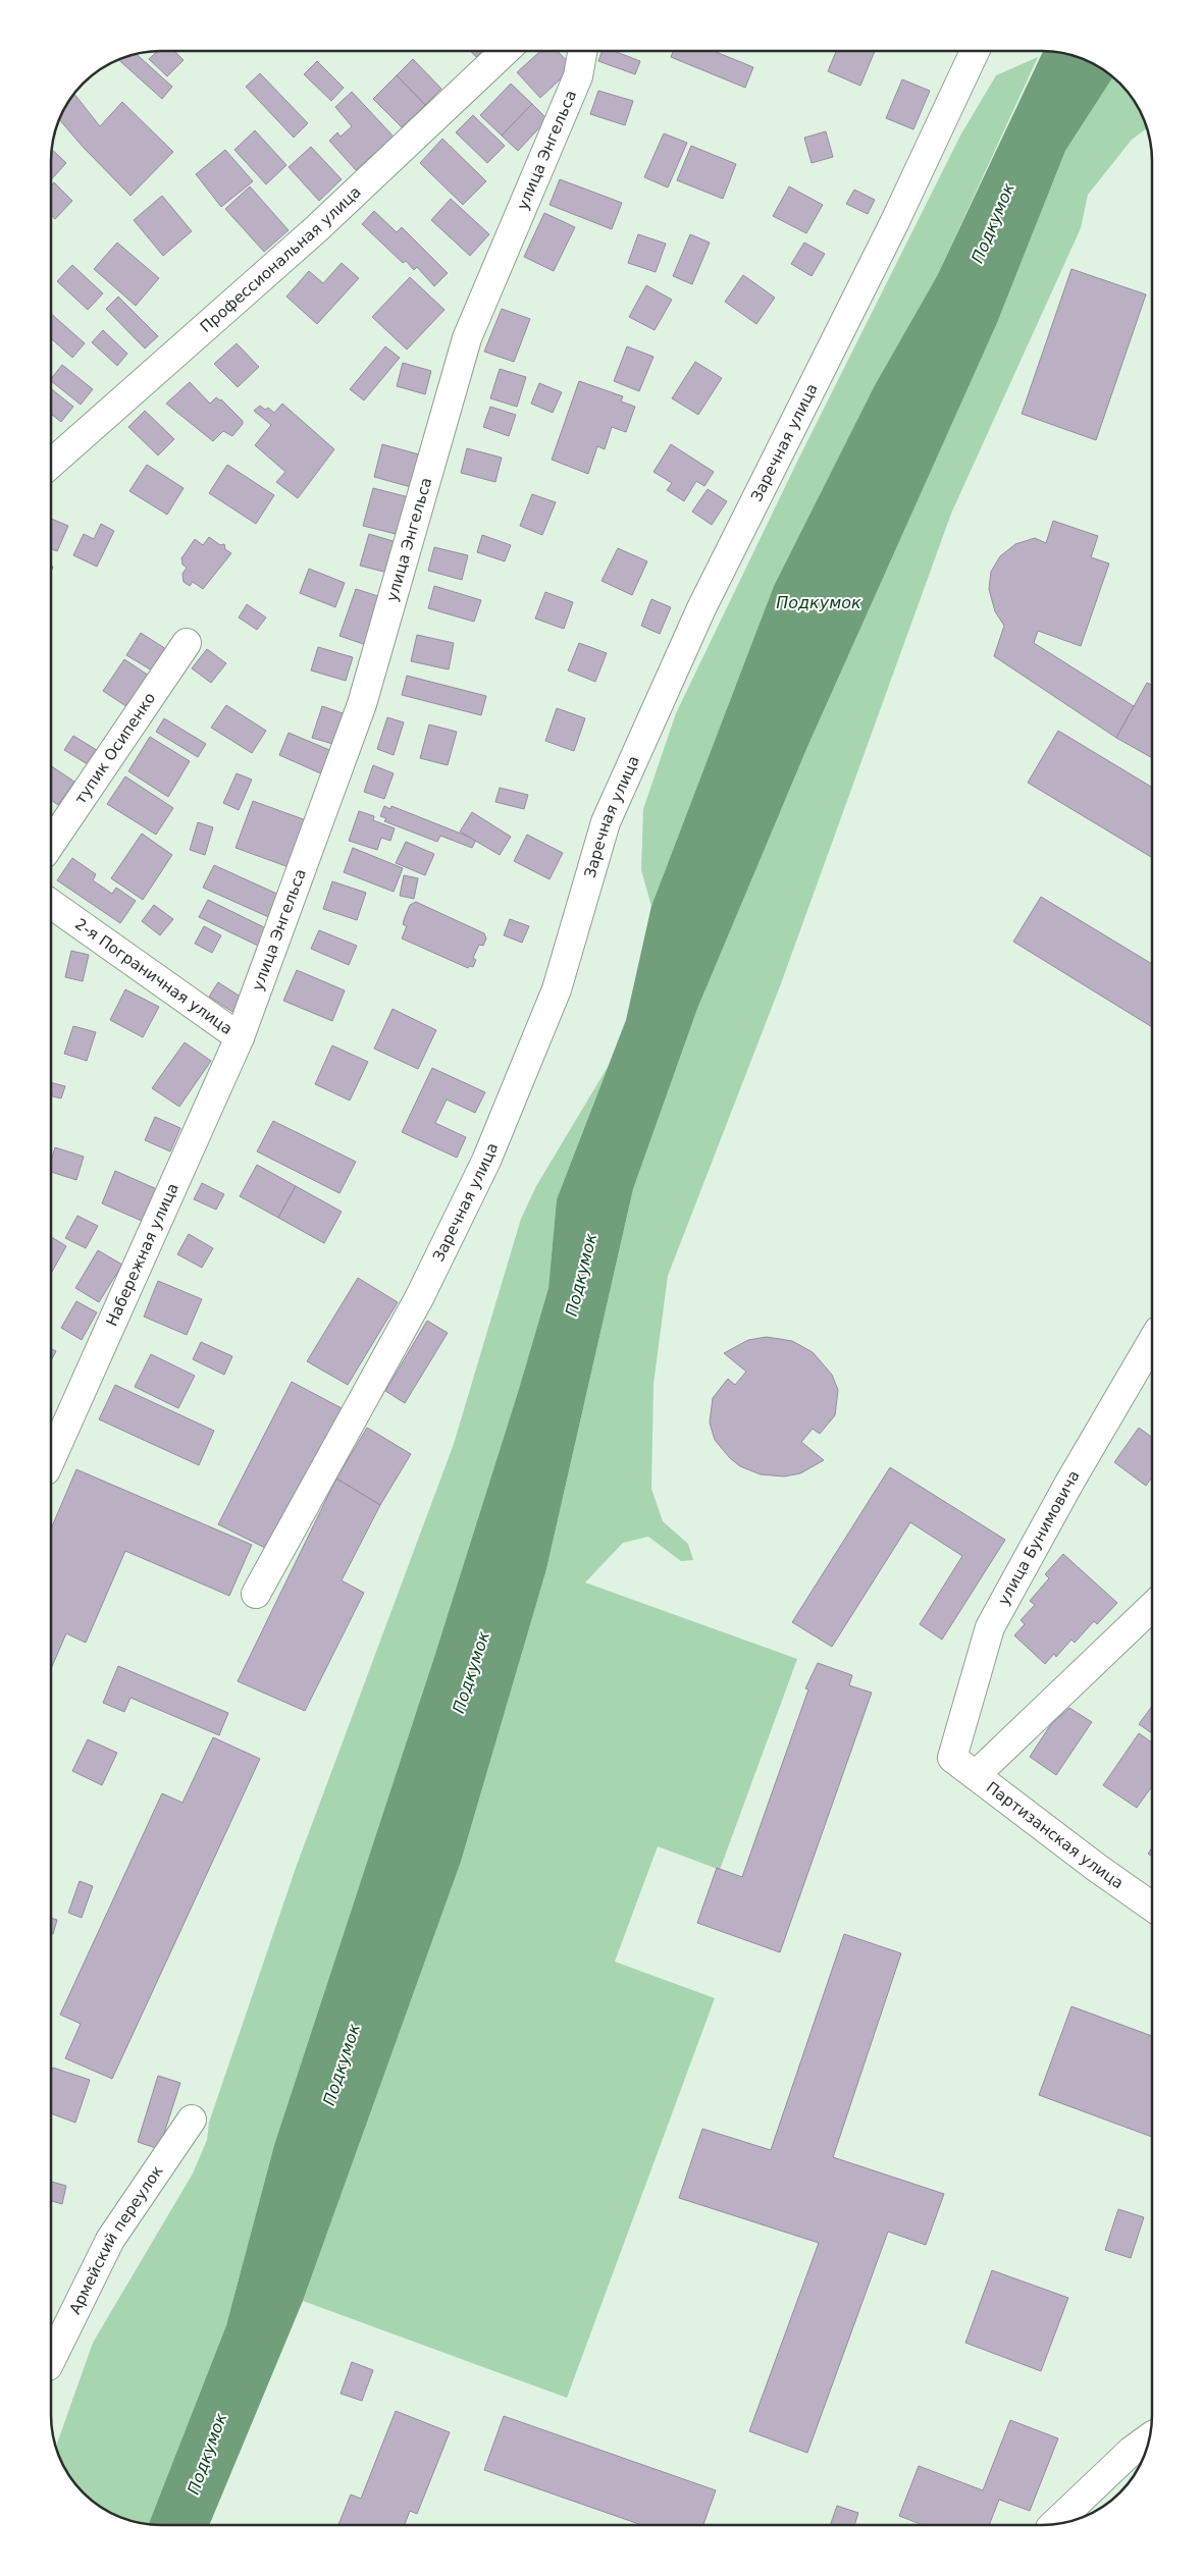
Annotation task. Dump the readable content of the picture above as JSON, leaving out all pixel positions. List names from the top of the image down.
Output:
{
  "streets": {
    "street": [
      "улица Энгельса",
      "Профессиональная улица",
      "Заречная улица",
      "тупик Осипенко",
      "2-я Пограничная улица",
      "Набережная улица",
      "улица Бунимовича",
      "Партизанская улица",
      "Армейский переулок"
    ]
  },
  "crossings": [
    ["улица Энгельса", "2-я Пограничная улица"],
    ["улица Энгельса", "Набережная улица"],
    ["2-я Пограничная улица", "Набережная улица"],
    ["улица Бунимовича", "Партизанская улица"]
  ],
  "water": ["Подкумок"]
}
